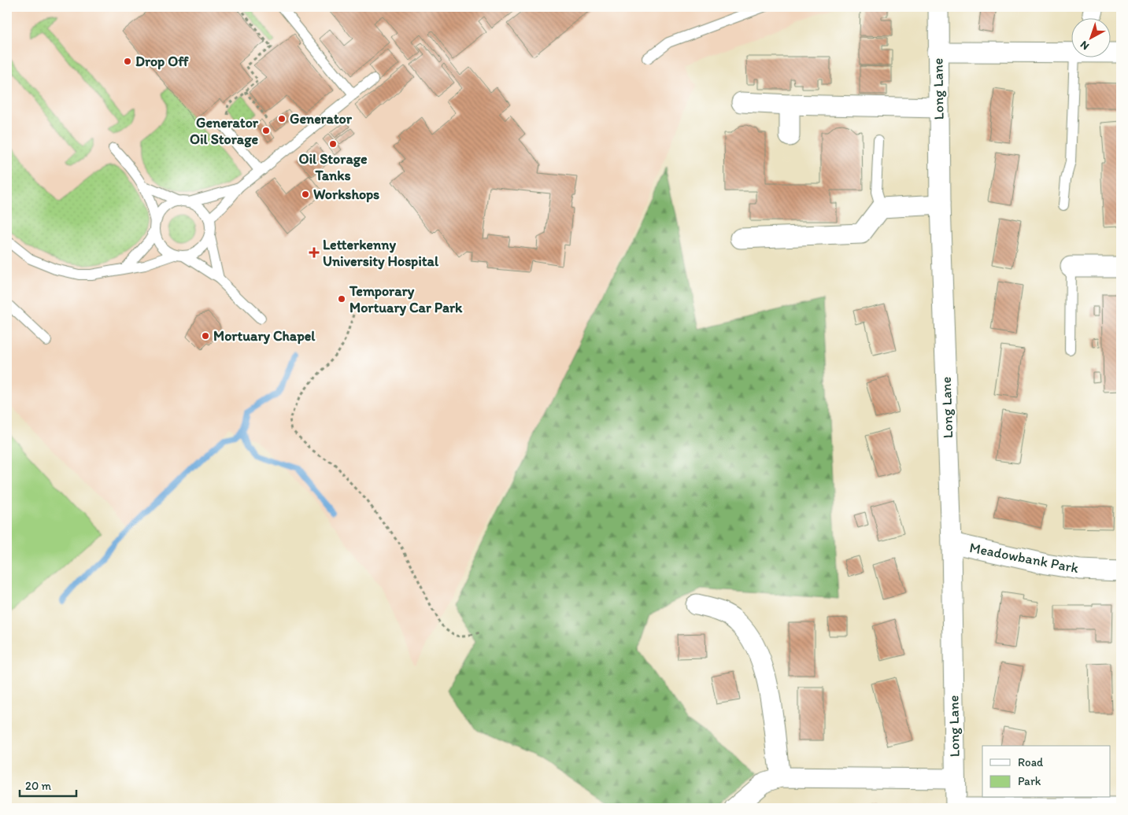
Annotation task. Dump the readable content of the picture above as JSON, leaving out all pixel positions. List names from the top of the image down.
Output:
{
  "streets": {
    "street": ["Long Lane", "Meadowbank Park"]
  },
  "crossings": [
    ["Long Lane", "Meadowbank Park"]
  ],
  "places": {
    "other": [
      "Drop Off",
      "Generator",
      "Generator Oil Storage",
      "Oil Storage Tanks",
      "Workshops",
      "Temporary Mortuary Car Park",
      "Mortuary Chapel"
    ],
    "health": ["Letterkenny University Hospital"]
  },
  "legend": ["Road", "Park"],
  "scale_bar": "20 m",
  "north": "bottom left"
}
